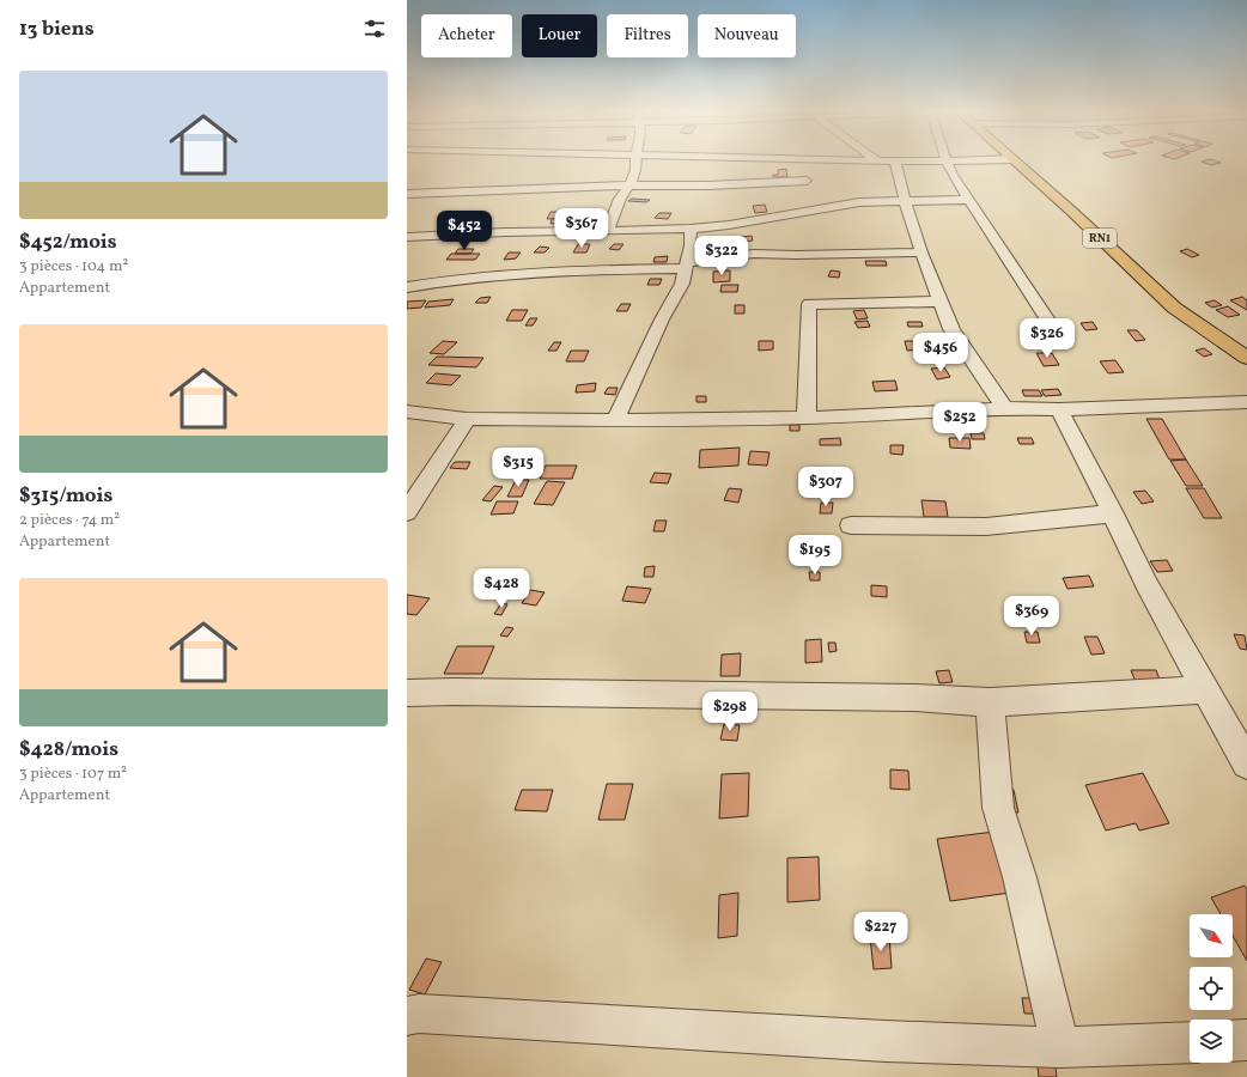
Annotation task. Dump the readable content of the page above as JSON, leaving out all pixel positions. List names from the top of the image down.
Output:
{
  "streets": {
    "highway": ["RN1"]
  },
  "north": "bottom right",
  "page": {
    "heading": "13 biens",
    "chip": [
      "Acheter",
      "Louer",
      "Filtres",
      "Nouveau"
    ],
    "list": [
      {
        "name": "$452/mois",
        "note": "3 pièces · 104 m² · Appartement"
      },
      {
        "name": "$315/mois",
        "note": "2 pièces · 74 m² · Appartement"
      },
      {
        "name": "$428/mois",
        "note": "3 pièces · 107 m² · Appartement"
      }
    ],
    "price": [
      "$367",
      "$452",
      "$322",
      "$326",
      "$456",
      "$252",
      "$315",
      "$307",
      "$195",
      "$428",
      "$369",
      "$298",
      "$227"
    ]
  }
}
